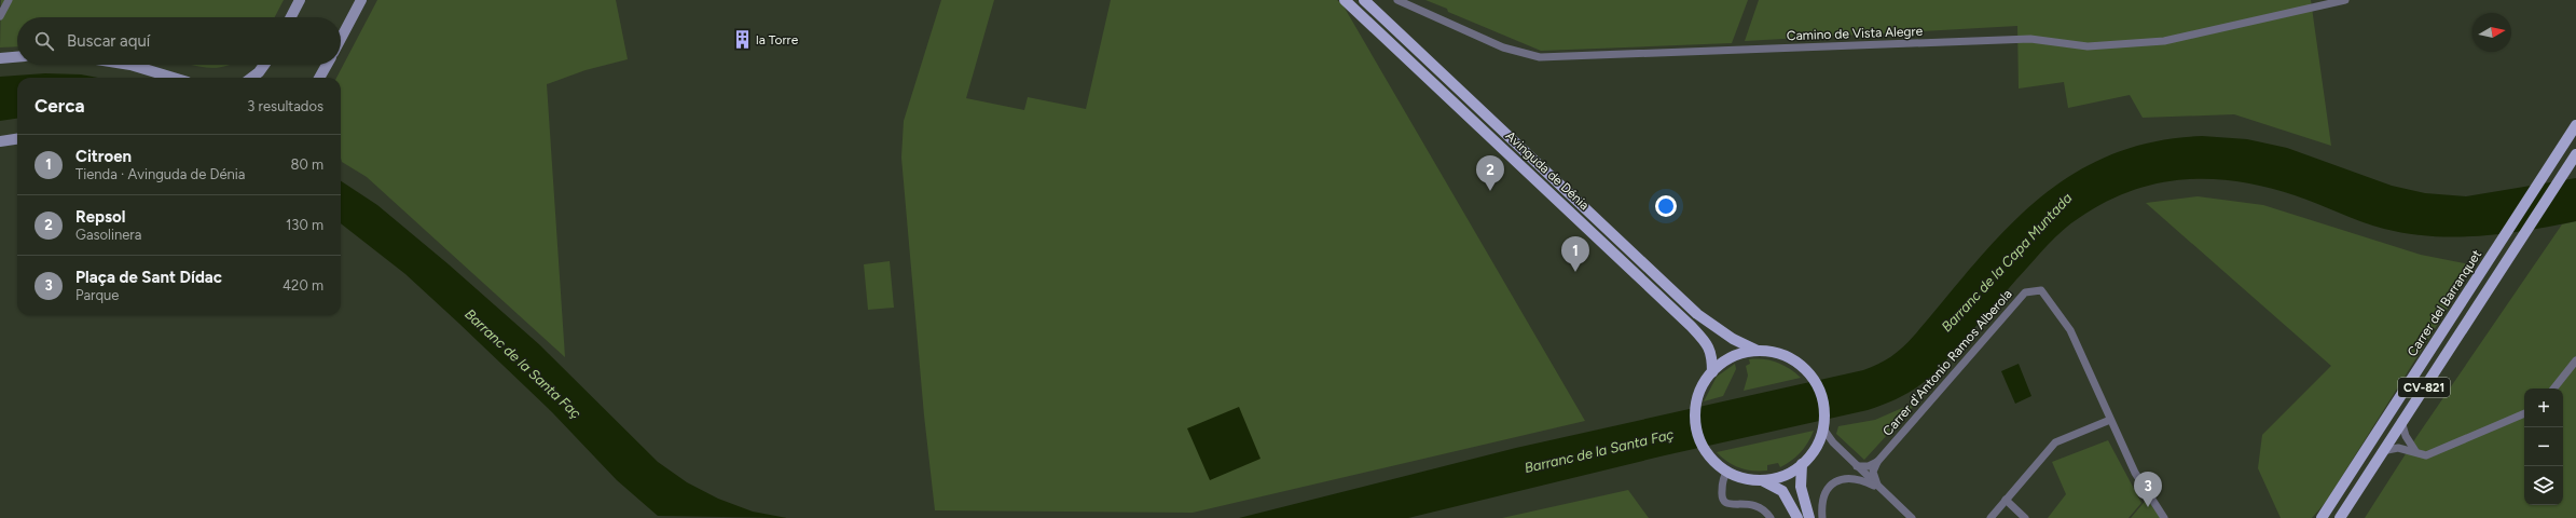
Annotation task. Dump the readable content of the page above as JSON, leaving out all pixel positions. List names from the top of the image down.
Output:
{
  "streets": {
    "main road": ["Avinguda de Dénia", "Carrer del Barranquet", "CV-821"],
    "street": ["Camino de Vista Alegre", "Carrer d'Antonio Ramos Alberola"]
  },
  "water": ["Barranc de la Capa Muntada", "Barranc de la Santa Faç"],
  "places": {
    "building": ["la Torre"]
  },
  "north": "right",
  "page": {
    "search": "Buscar aquí",
    "heading": ["Cerca", "3 resultados"],
    "list": [
      {
        "mark": "1",
        "name": "Citroen",
        "note": "Tienda · Avinguda de Dénia",
        "value": "80 m"
      },
      {
        "mark": "2",
        "name": "Repsol",
        "note": "Gasolinera",
        "value": "130 m"
      },
      {
        "mark": "3",
        "name": "Plaça de Sant Dídac",
        "note": "Parque",
        "value": "420 m"
      }
    ],
    "pins": ["2", "1", "3"],
    "map_buttons": ["+", "−"]
  }
}
